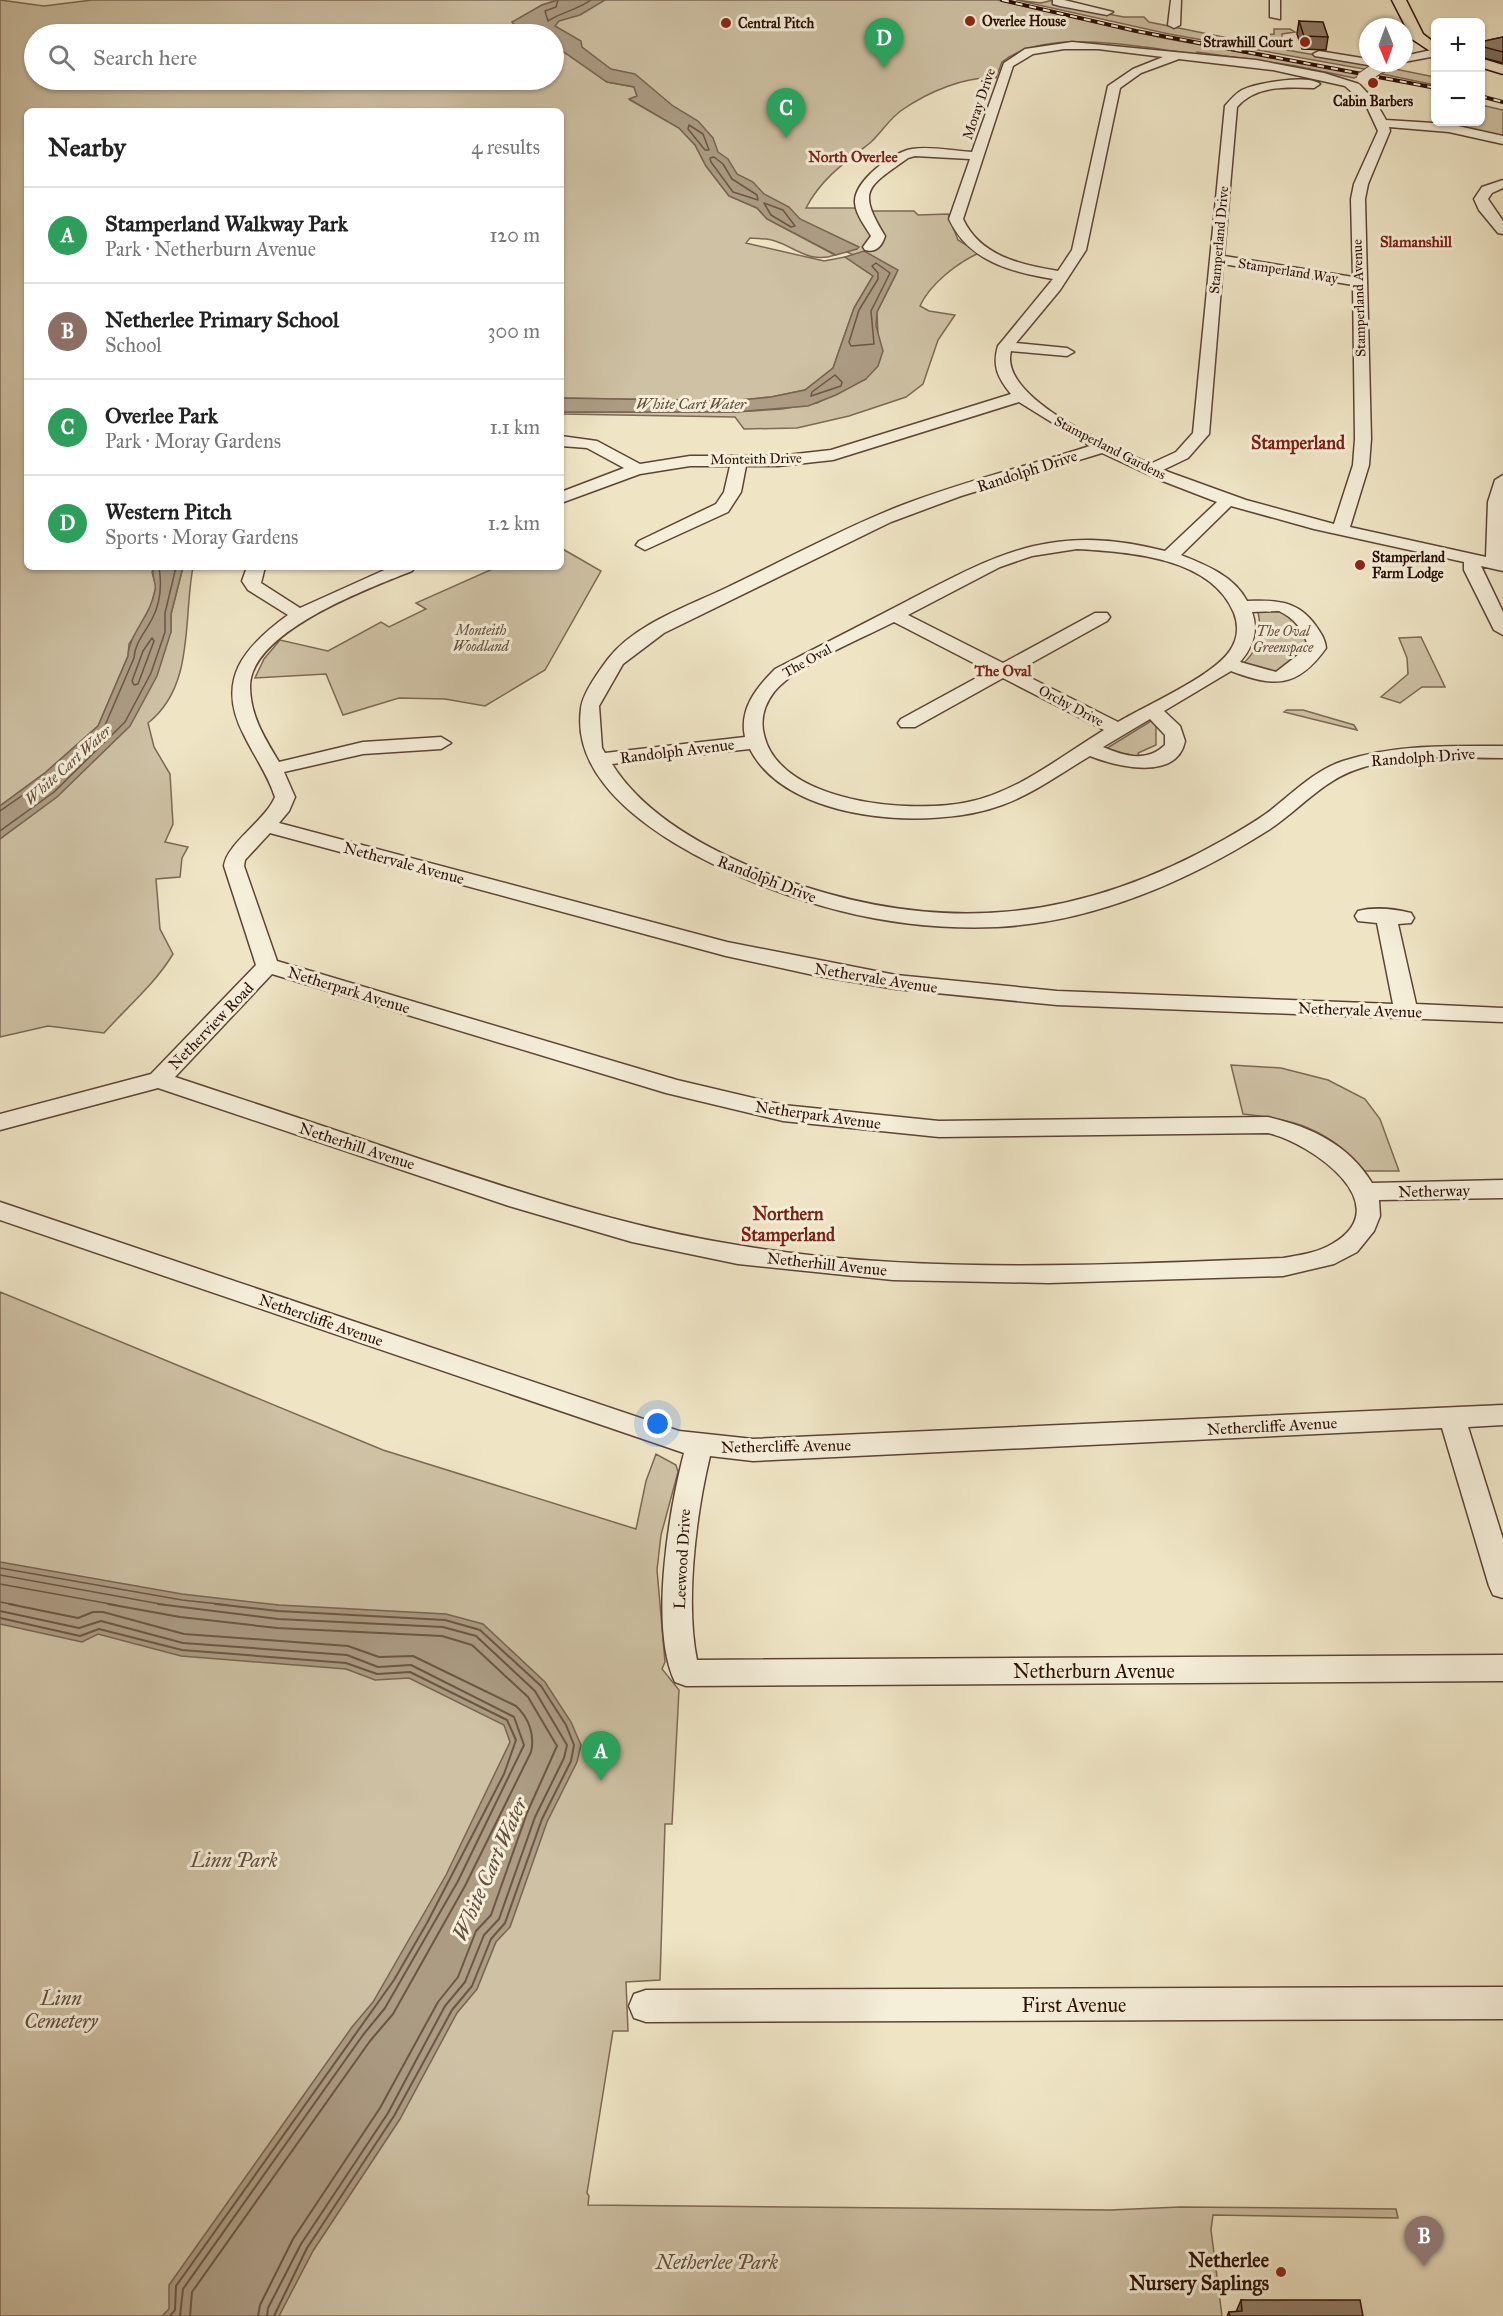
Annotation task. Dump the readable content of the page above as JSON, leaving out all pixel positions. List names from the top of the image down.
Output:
{
  "streets": {
    "street": [
      "Moray Drive",
      "Stamperland Drive",
      "Stamperland Way",
      "Stamperland Avenue",
      "Stamperland Gardens",
      "Monteith Drive",
      "Randolph Drive",
      "The Oval",
      "Orchy Drive",
      "Randolph Avenue",
      "Nethervale Avenue",
      "Netherpark Avenue",
      "Netherview Road",
      "Netherhill Avenue",
      "Netherway",
      "Nethercliffe Avenue",
      "Leewood Drive",
      "Netherburn Avenue",
      "First Avenue"
    ]
  },
  "crossings": [
    ["Moray Drive", "Stamperland Drive"],
    ["Stamperland Drive", "Stamperland Way"],
    ["Stamperland Drive", "Stamperland Gardens"],
    ["Stamperland Way", "Stamperland Avenue"],
    ["Stamperland Avenue", "Stamperland Gardens"],
    ["Stamperland Gardens", "Monteith Drive"],
    ["Stamperland Gardens", "Randolph Drive"],
    ["Randolph Drive", "Randolph Avenue"],
    ["The Oval", "Orchy Drive"],
    ["The Oval", "Randolph Avenue"],
    ["Netherpark Avenue", "Netherview Road"],
    ["Netherpark Avenue", "Netherhill Avenue"],
    ["Netherpark Avenue", "Netherway"],
    ["Netherview Road", "Netherhill Avenue"],
    ["Netherhill Avenue", "Netherway"],
    ["Nethercliffe Avenue", "Leewood Drive"],
    ["Leewood Drive", "Netherburn Avenue"]
  ],
  "districts": [
    "North Overlee",
    "Slamanshill",
    "Stamperland",
    "The Oval",
    "Northern Stamperland"
  ],
  "water": ["White Cart Water"],
  "parks": [
    "Monteith Woodland",
    "The Oval Greenspace",
    "Linn Park",
    "Linn Cemetery",
    "Netherlee Park"
  ],
  "places": [
    "Overlee House",
    "Central Pitch",
    "Strawhill Court",
    "Cabin Barbers",
    "Stamperland Farm Lodge",
    "Netherlee Nursery Saplings"
  ],
  "north": "bottom",
  "page": {
    "map_buttons": ["+", "−"],
    "pins": [
      "D",
      "C",
      "A",
      "B"
    ],
    "search": "Search here",
    "heading": ["Nearby", "4 results"],
    "list": [
      {
        "mark": "A",
        "name": "Stamperland Walkway Park",
        "note": "Park · Netherburn Avenue",
        "value": "120 m"
      },
      {
        "mark": "B",
        "name": "Netherlee Primary School",
        "note": "School",
        "value": "300 m"
      },
      {
        "mark": "C",
        "name": "Overlee Park",
        "note": "Park · Moray Gardens",
        "value": "1.1 km"
      },
      {
        "mark": "D",
        "name": "Western Pitch",
        "note": "Sports · Moray Gardens",
        "value": "1.2 km"
      }
    ]
  }
}
